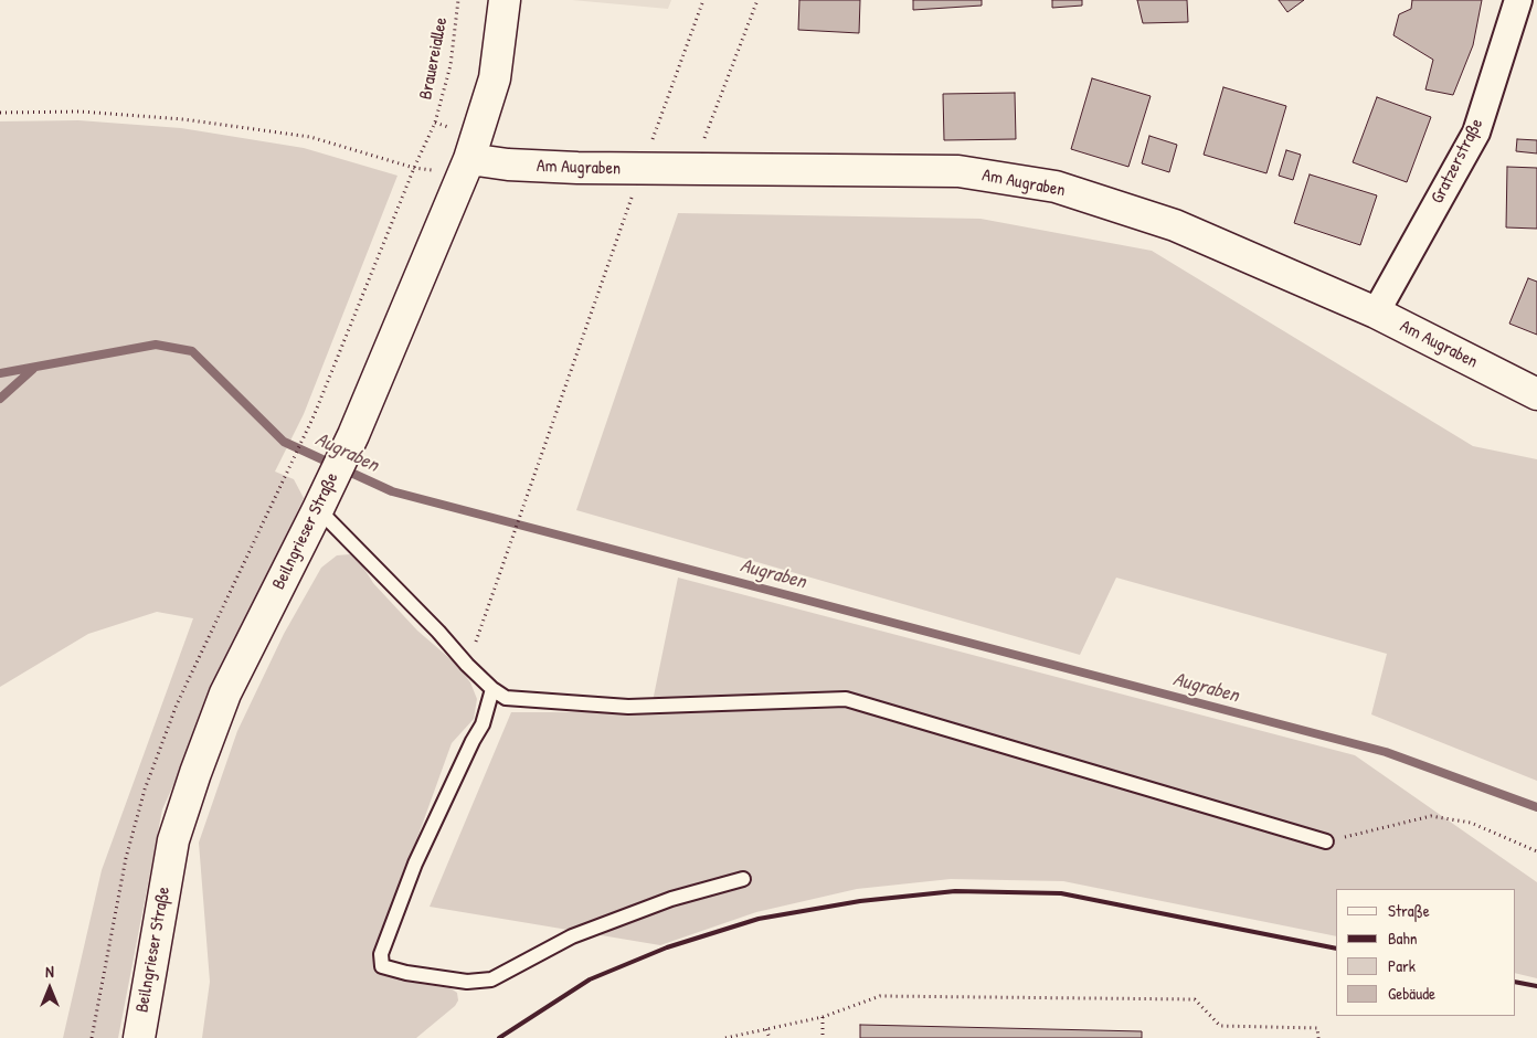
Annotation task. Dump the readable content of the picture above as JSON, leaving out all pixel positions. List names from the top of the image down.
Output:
{
  "streets": {
    "street": ["Gratzerstraße", "Am Augraben", "Beilngrieser Straße"],
    "path": ["Brauereiallee"]
  },
  "crossings": [
    ["Gratzerstraße", "Am Augraben"],
    ["Am Augraben", "Beilngrieser Straße"]
  ],
  "water": ["Augraben"],
  "legend": [
    "Straße",
    "Bahn",
    "Park",
    "Gebäude"
  ],
  "north": "top"
}
